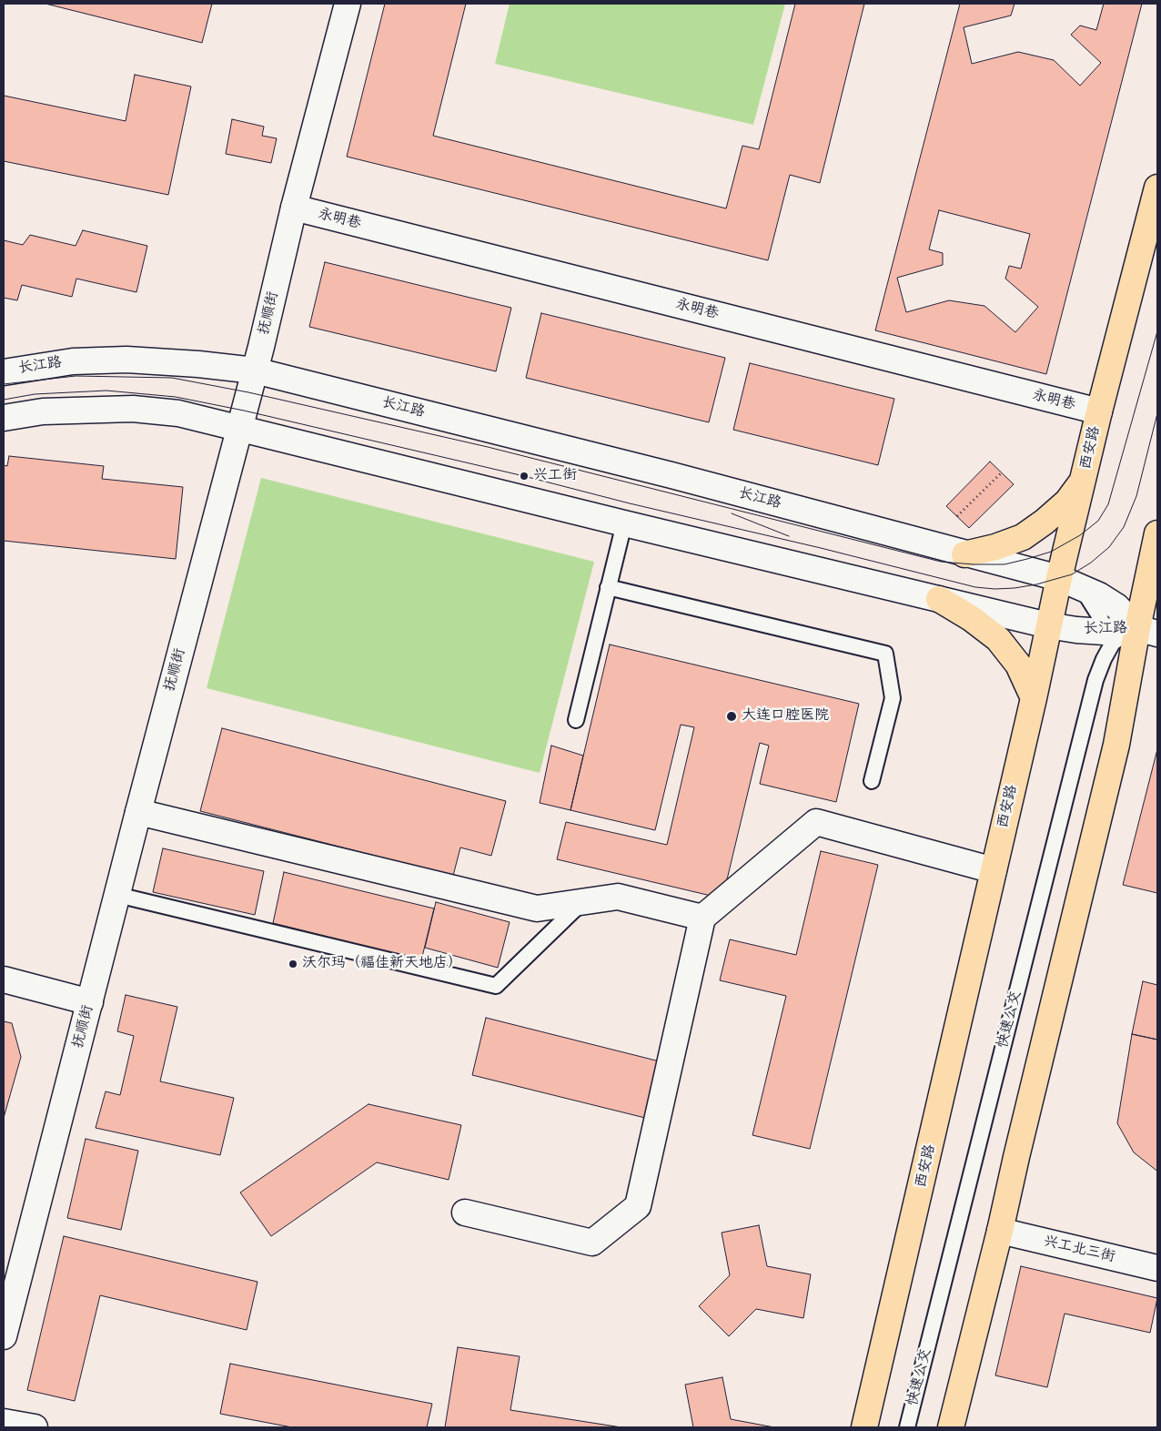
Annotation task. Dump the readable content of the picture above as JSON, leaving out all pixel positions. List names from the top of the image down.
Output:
{
  "streets": {
    "main road": ["西安路"],
    "street": [
      "永明巷",
      "抚顺街",
      "长江路",
      "兴工北三街"
    ],
    "lane": ["快速公交"]
  },
  "crossings": [
    ["永明巷", "抚顺街"],
    ["永明巷", "西安路"],
    ["抚顺街", "长江路"],
    ["长江路", "西安路"],
    ["长江路", "快速公交"]
  ],
  "places": ["兴工街", "大连口腔医院", "沃尔玛（福佳新天地店）"]
}
